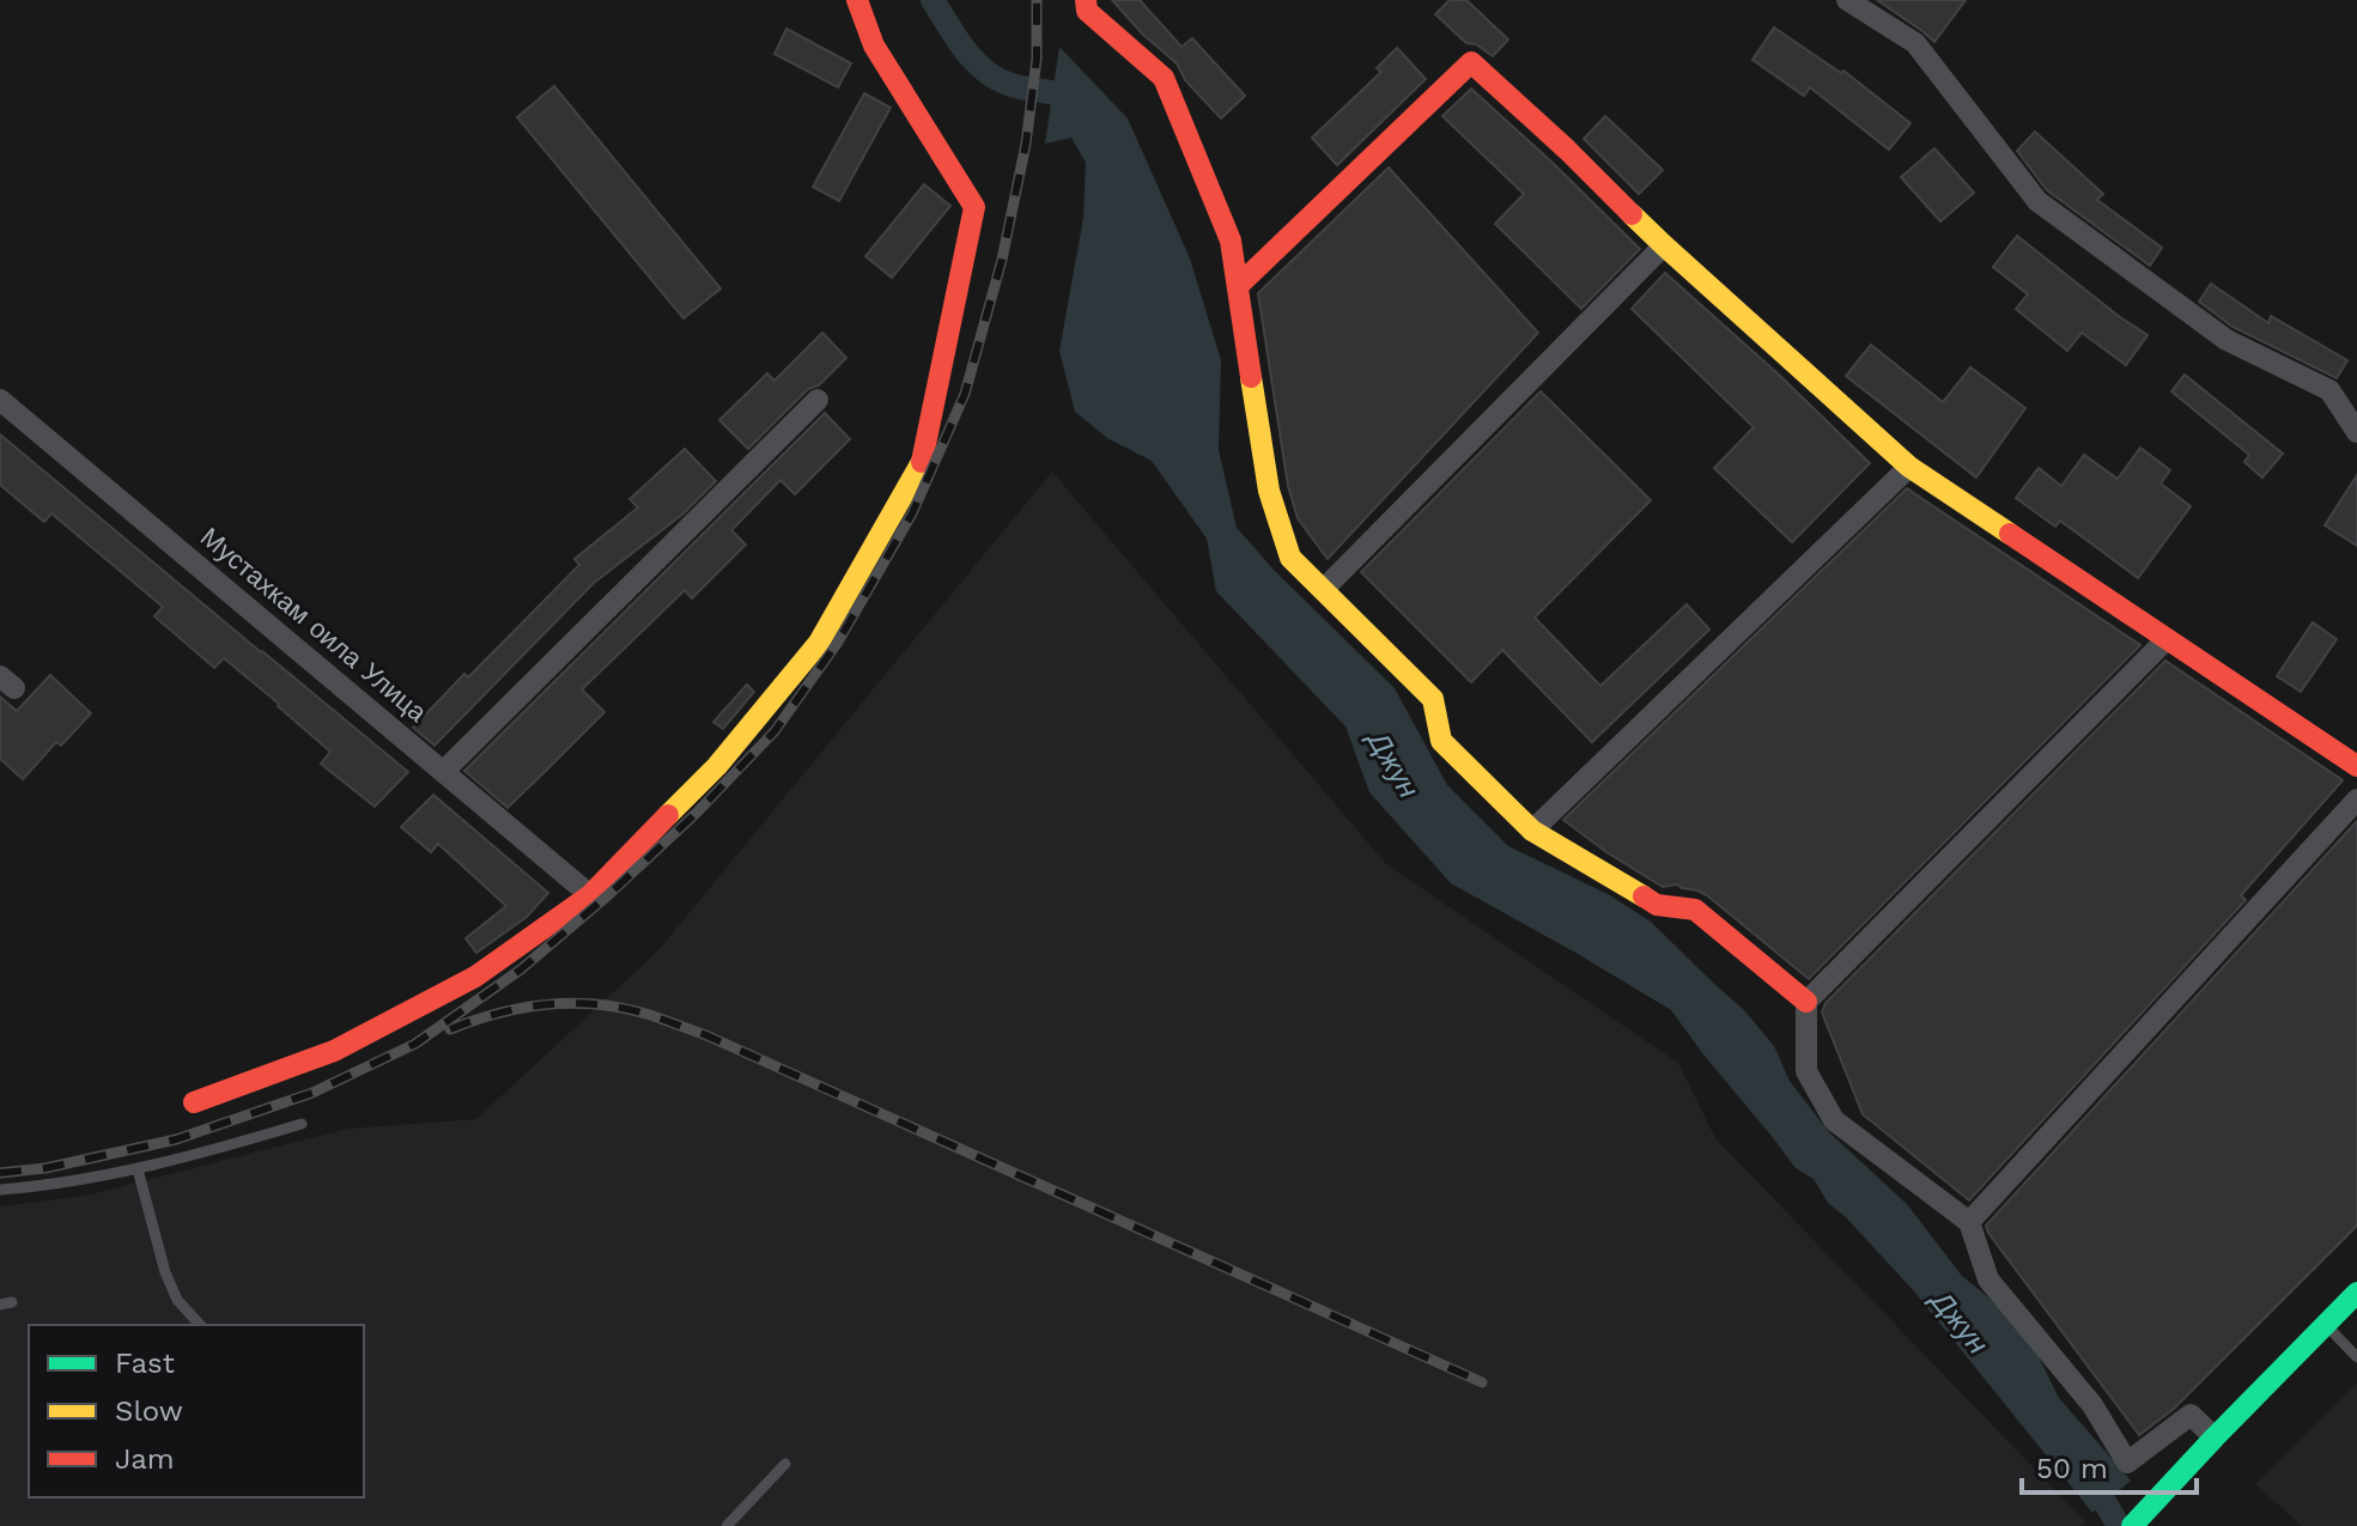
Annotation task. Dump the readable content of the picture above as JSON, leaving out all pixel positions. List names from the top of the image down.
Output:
{
  "streets": {
    "street": ["Мустахкам оила Улица"]
  },
  "water": ["Джун"],
  "legend": ["Fast", "Slow", "Jam"],
  "scale_bar": "50 m"
}
